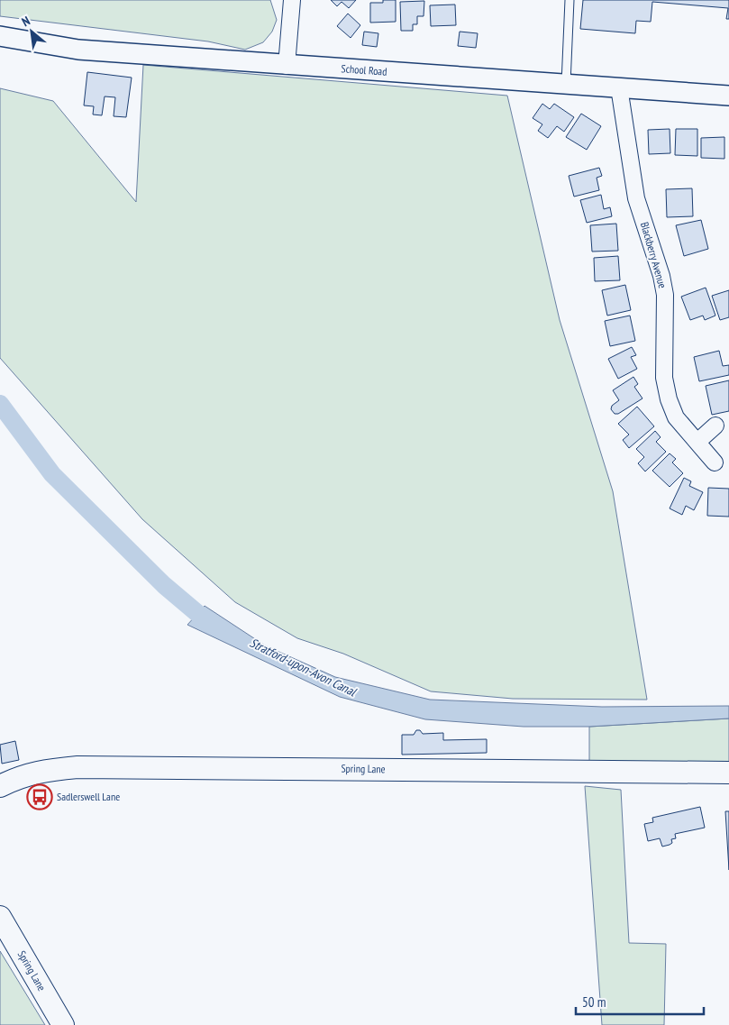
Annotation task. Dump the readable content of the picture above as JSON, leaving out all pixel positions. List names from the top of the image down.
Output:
{
  "streets": {
    "main road": ["Spring Lane"],
    "street": ["School Road", "Blackberry Avenue"]
  },
  "crossings": [
    ["School Road", "Blackberry Avenue"]
  ],
  "water": ["Stratford-upon-Avon Canal"],
  "places": {
    "bus stop": ["Sadlerswell Lane"]
  },
  "scale_bar": "50 m",
  "north": "top left"
}
